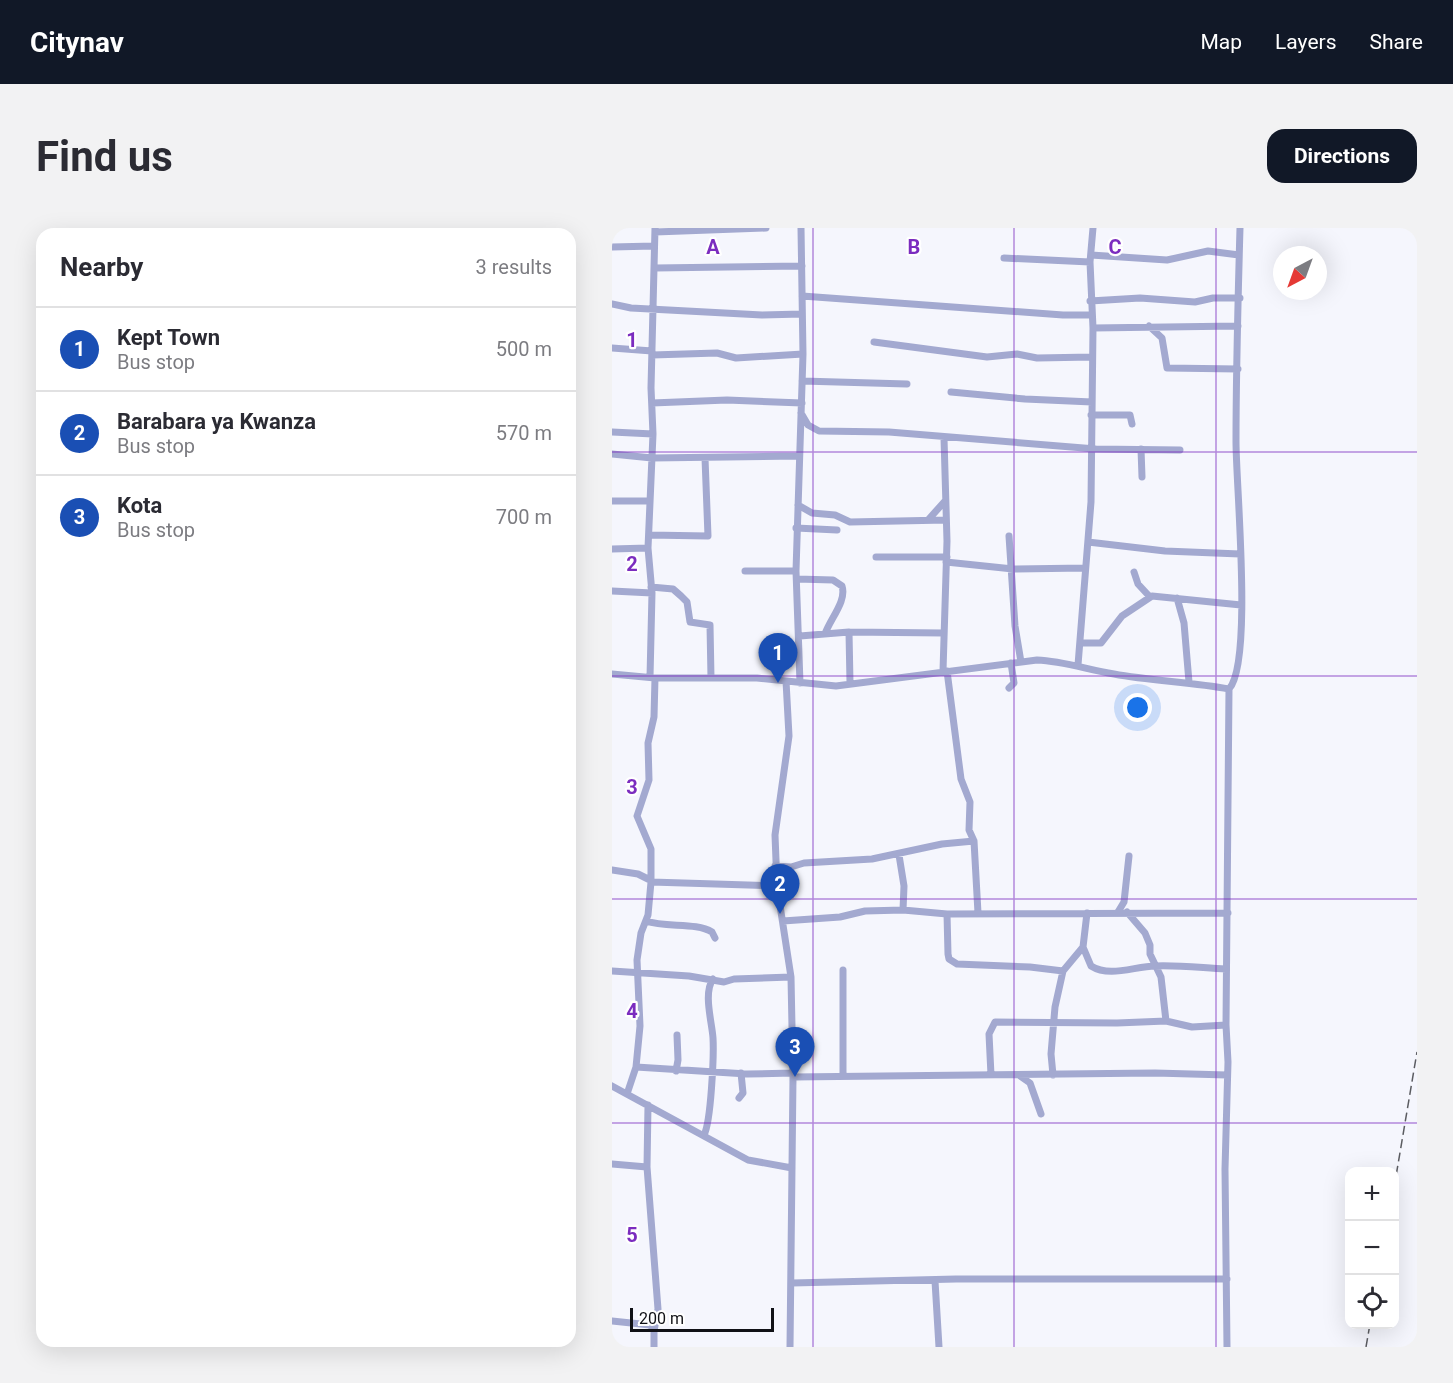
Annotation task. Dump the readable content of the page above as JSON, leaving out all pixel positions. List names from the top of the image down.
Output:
{
  "scale_bar": "200 m",
  "north": "bottom left",
  "page": {
    "header": "Citynav",
    "nav": ["Map", "Layers", "Share"],
    "buttons": "Directions",
    "title": "Find us",
    "heading": ["Nearby", "3 results"],
    "list": [
      {
        "mark": "1",
        "name": "Kept Town",
        "note": "Bus stop",
        "value": "500 m"
      },
      {
        "mark": "2",
        "name": "Barabara ya Kwanza",
        "note": "Bus stop",
        "value": "570 m"
      },
      {
        "mark": "3",
        "name": "Kota",
        "note": "Bus stop",
        "value": "700 m"
      }
    ],
    "pins": ["1", "2", "3"],
    "map_buttons": ["+", "−"],
    "scale": "200 m"
  },
  "grid": {
    "columns": ["A", "B", "C"],
    "rows": [
      "1",
      "2",
      "3",
      "4",
      "5"
    ]
  }
}
